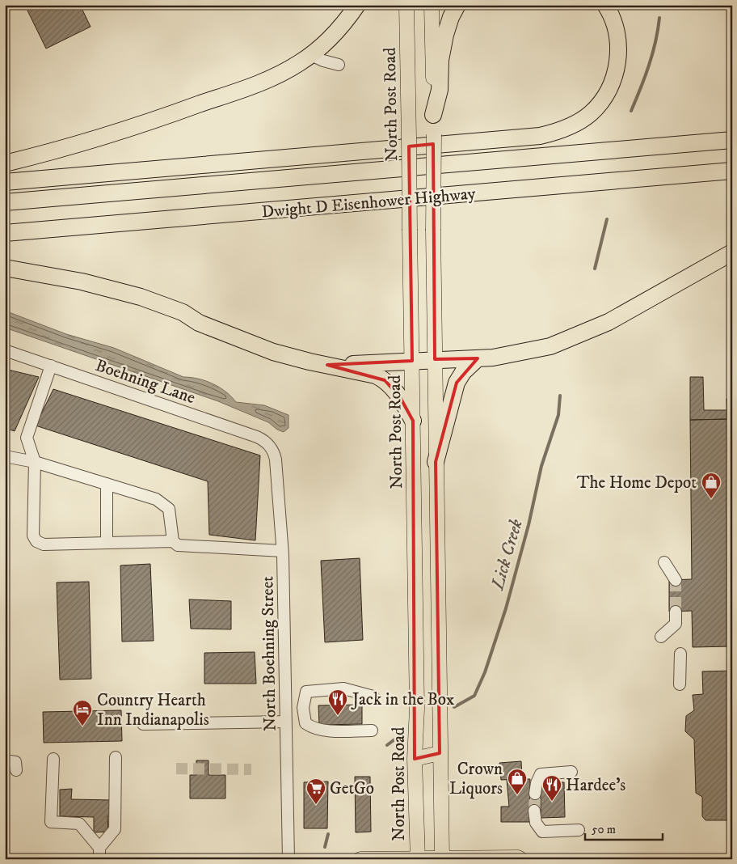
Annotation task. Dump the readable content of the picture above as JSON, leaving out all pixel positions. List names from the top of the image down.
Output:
{
  "streets": {
    "highway": ["Dwight D Eisenhower Highway"],
    "main road": ["North Post Road"],
    "street": ["Boehning Lane", "North Boehning Street"]
  },
  "crossings": [
    ["Boehning Lane", "North Boehning Street"]
  ],
  "water": ["Lick Creek"],
  "places": {
    "shop": ["The Home Depot", "Crown Liquors"],
    "restaurant": ["Jack in the Box", "Hardee's"],
    "hotel": ["Country Hearth Inn Indianapolis"],
    "supermarket": ["GetGo"]
  },
  "scale_bar": "50 m"
}
